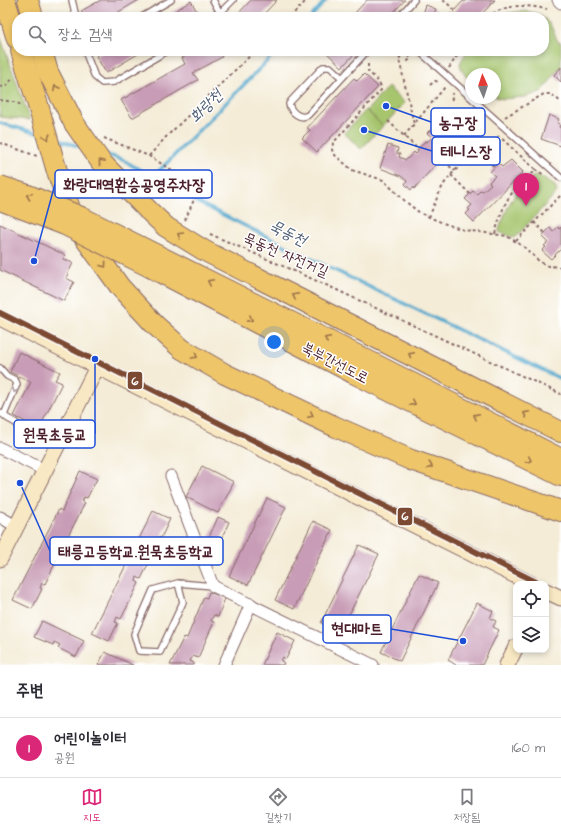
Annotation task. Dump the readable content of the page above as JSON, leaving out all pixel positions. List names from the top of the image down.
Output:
{
  "streets": {
    "highway": ["북부간선도로"],
    "path": ["묵동천 자전거길"]
  },
  "water": ["화랑천", "묵동천"],
  "places": [
    "농구장",
    "테니스장",
    "화랑대역환승공영주차장",
    "원묵초등교",
    "태릉고등학교.원묵초등학교",
    "현대마트"
  ],
  "lines": ["transit line 6"],
  "north": "top",
  "page": {
    "search": "장소 검색",
    "pins": "1",
    "heading": "주변",
    "list": [
      {
        "mark": "1",
        "name": "어린이놀이터",
        "note": "공원",
        "value": "160 m"
      }
    ],
    "nav": ["지도", "길찾기", "저장됨"]
  }
}
